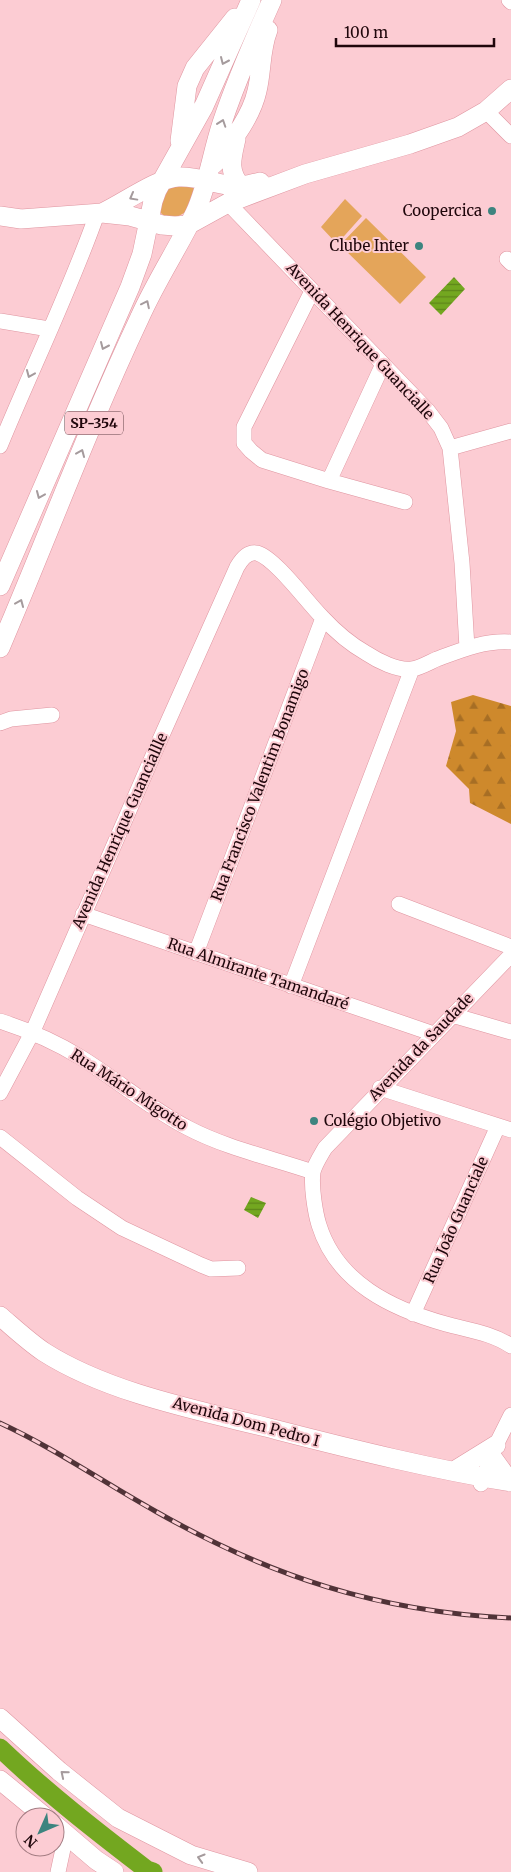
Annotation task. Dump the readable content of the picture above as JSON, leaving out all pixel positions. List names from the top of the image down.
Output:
{
  "streets": {
    "main road": ["SP-354", "Avenida Dom Pedro I"],
    "street": [
      "Avenida Henrique Guancialle",
      "Rua Francisco Valentim Bonamigo",
      "Avenida Henrique Guanciallle",
      "Rua Almirante Tamandaré",
      "Avenida da Saudade",
      "Rua Mário Migotto",
      "Rua João Guanciale"
    ]
  },
  "crossings": [
    ["Rua Francisco Valentim Bonamigo", "Avenida Henrique Guanciallle"],
    ["Rua Francisco Valentim Bonamigo", "Rua Almirante Tamandaré"],
    ["Avenida Henrique Guanciallle", "Rua Almirante Tamandaré"],
    ["Avenida Henrique Guanciallle", "Rua Mário Migotto"],
    ["Rua Almirante Tamandaré", "Avenida da Saudade"],
    ["Avenida da Saudade", "Rua Mário Migotto"],
    ["Avenida da Saudade", "Rua João Guanciale"]
  ],
  "places": ["Coopercica", "Clube Inter", "Colégio Objetivo"],
  "scale_bar": "100 m",
  "north": "bottom left"
}
